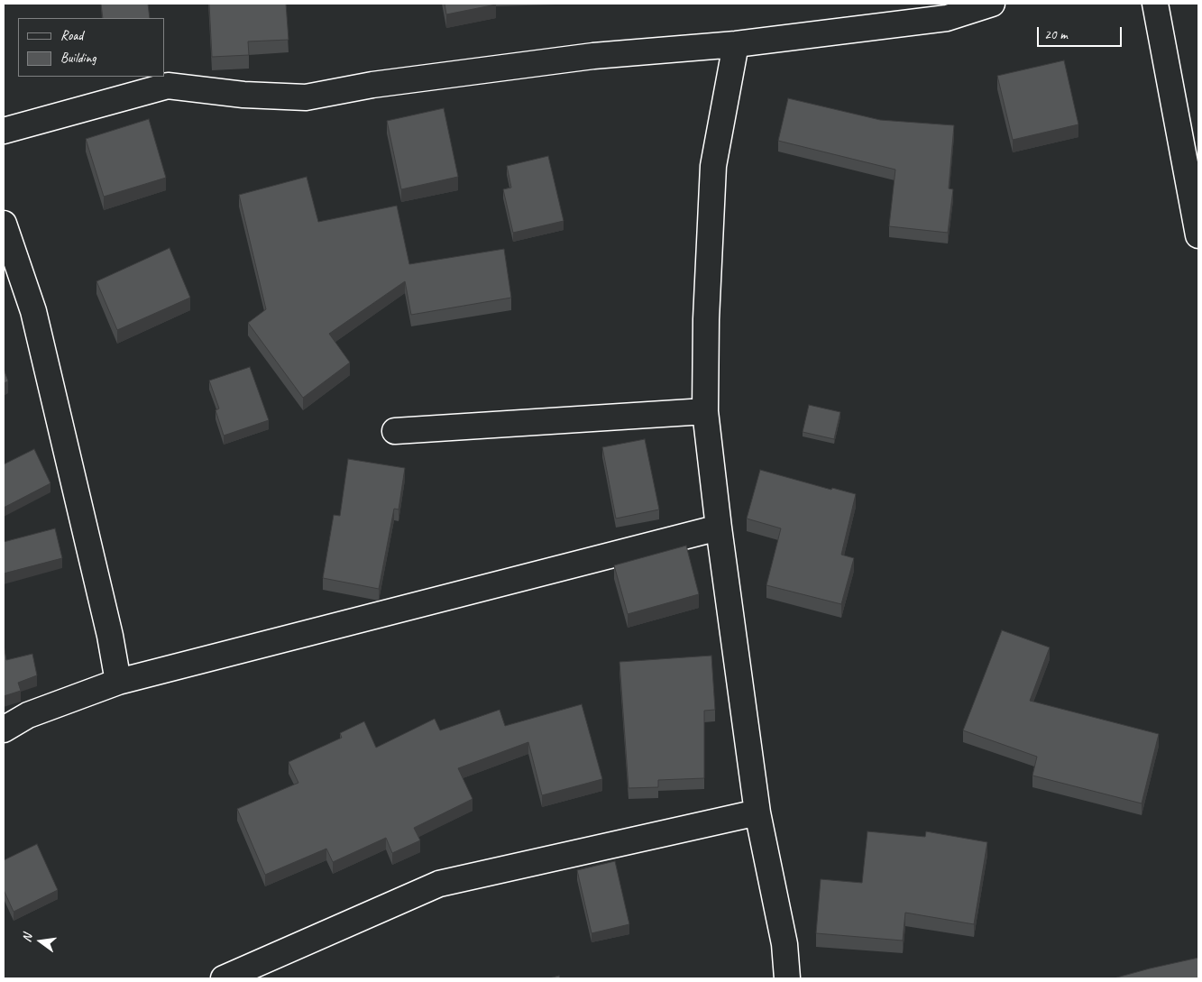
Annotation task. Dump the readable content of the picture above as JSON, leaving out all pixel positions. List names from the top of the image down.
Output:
{
  "legend": ["Road", "Building"],
  "scale_bar": "20 m",
  "north": "left"
}
